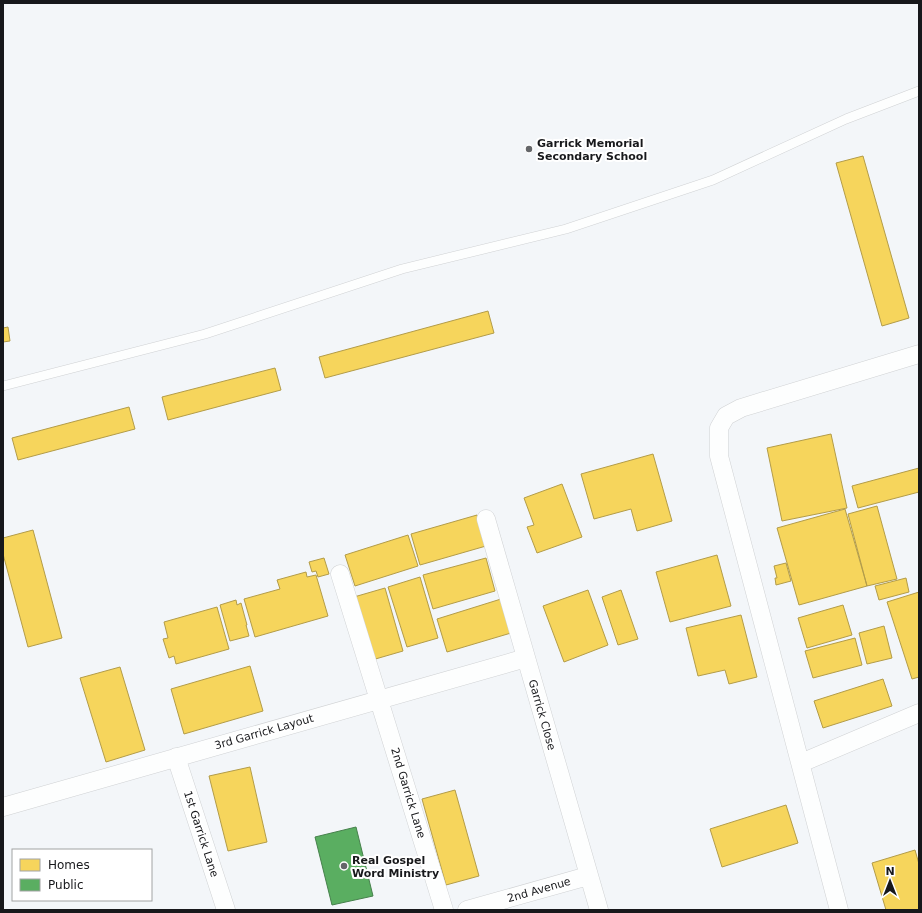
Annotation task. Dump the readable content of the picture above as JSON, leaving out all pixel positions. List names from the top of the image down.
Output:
{
  "streets": {
    "street": [
      "Garrick Close",
      "3rd Garrick Layout",
      "2nd Garrick Lane",
      "1st Garrick Lane",
      "2nd Avenue"
    ]
  },
  "crossings": [
    ["Garrick Close", "3rd Garrick Layout"],
    ["Garrick Close", "2nd Avenue"],
    ["3rd Garrick Layout", "2nd Garrick Lane"],
    ["3rd Garrick Layout", "1st Garrick Lane"]
  ],
  "places": ["Garrick Memorial Secondary School", "Real Gospel Word Ministry"],
  "legend": ["Homes", "Public"],
  "north": "top"
}
